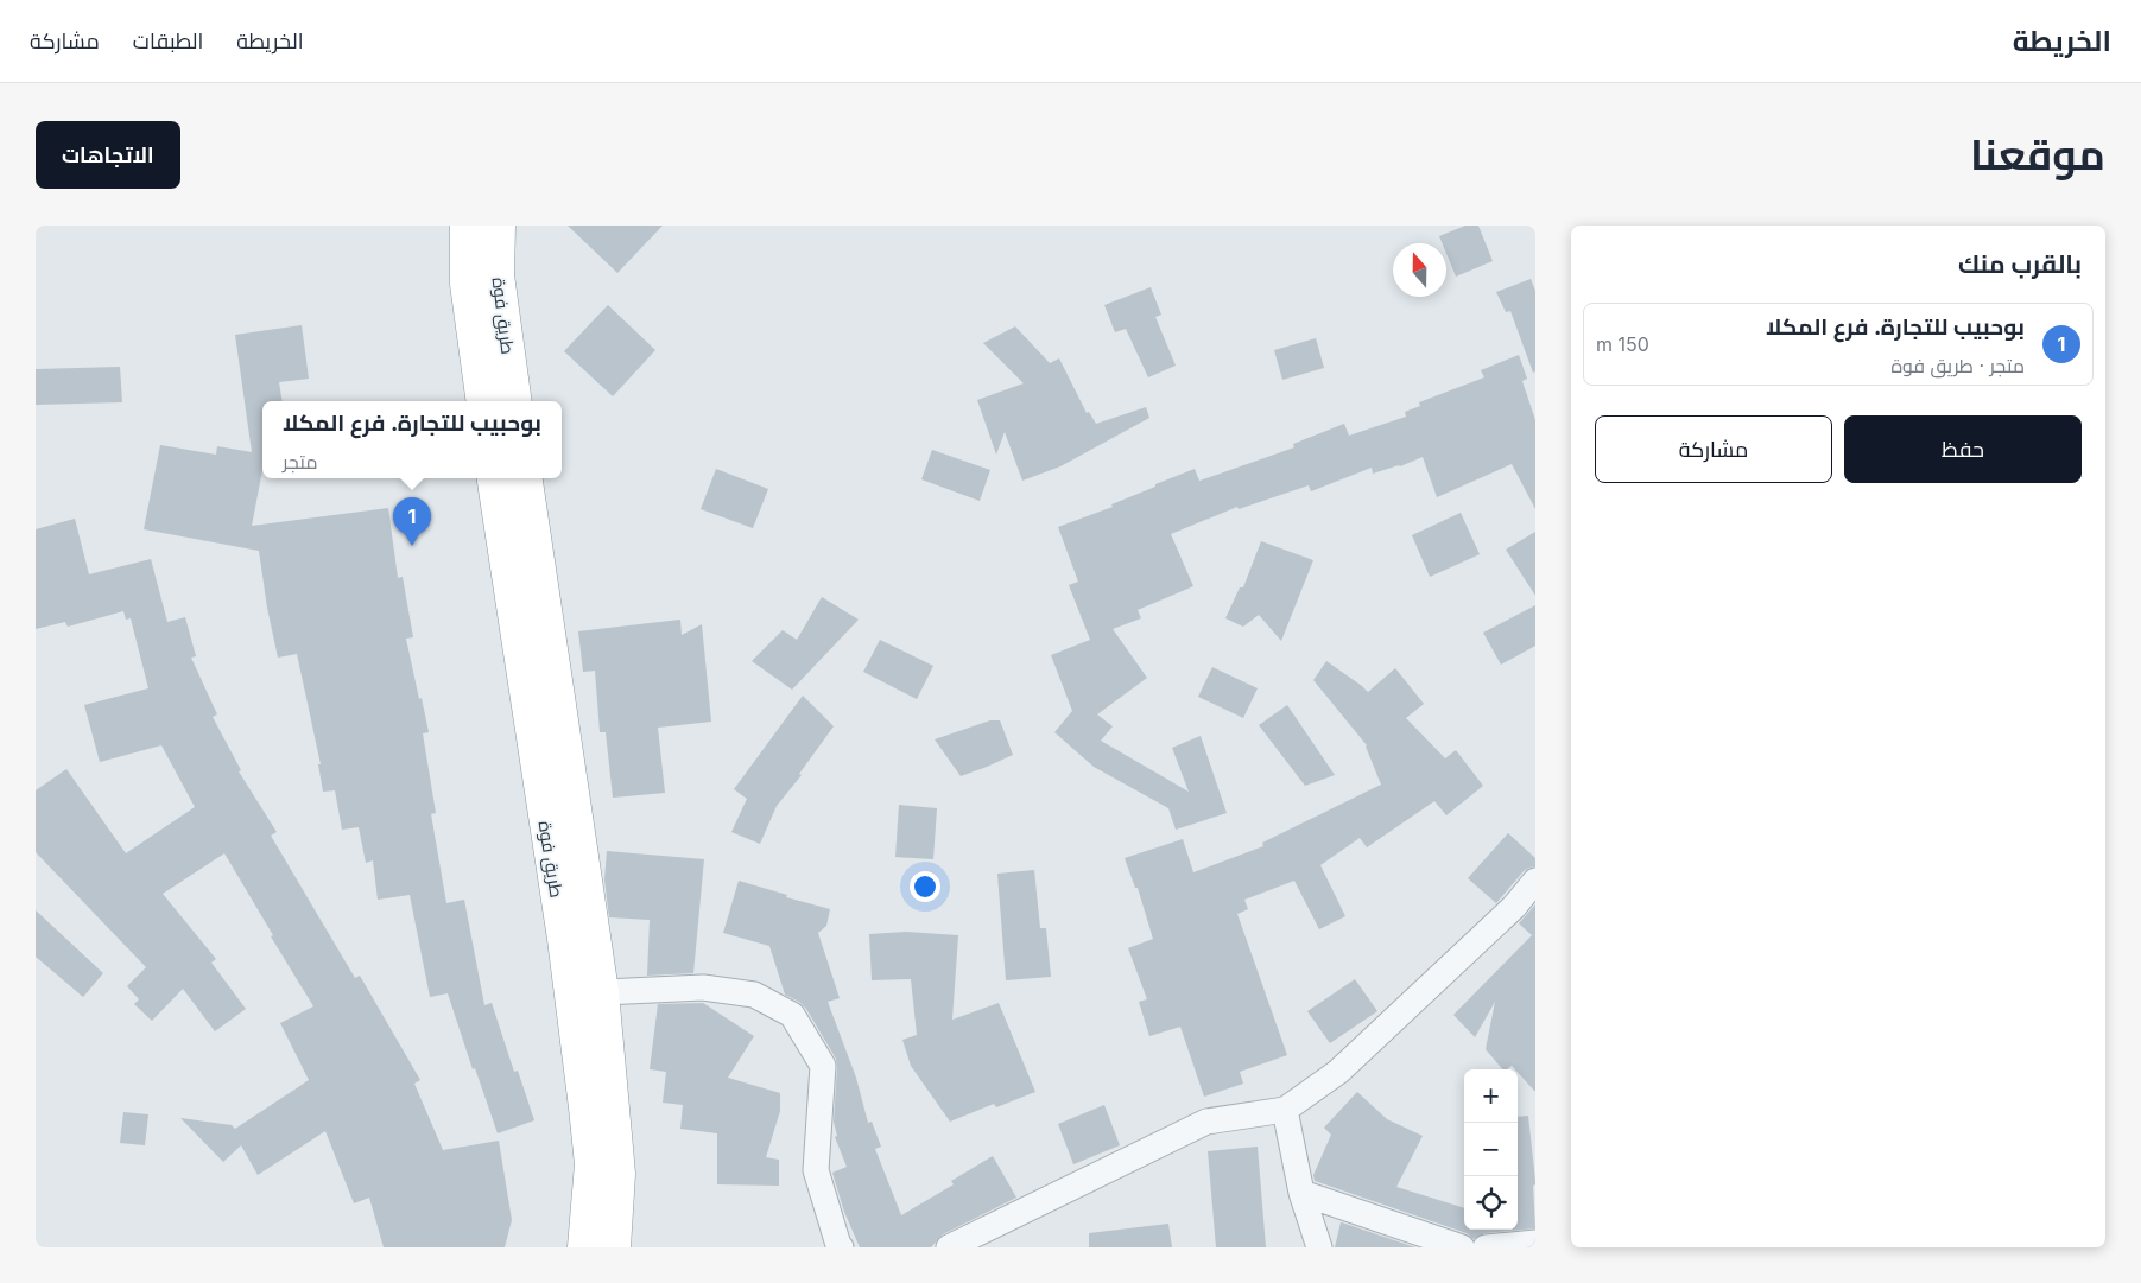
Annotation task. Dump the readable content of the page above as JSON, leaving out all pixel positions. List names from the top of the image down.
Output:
{
  "streets": {
    "highway": ["طريق فوة"]
  },
  "north": "top",
  "page": {
    "header": "الخريطة",
    "nav": ["الخريطة", "الطبقات", "مشاركة"],
    "title": "موقعنا",
    "buttons": [
      "الاتجاهات",
      ["حفظ", "مشاركة"]
    ],
    "heading": "بالقرب منك",
    "list": [
      {
        "mark": "1",
        "name": "بوحبيب للتجارة. فرع المكلا",
        "note": "متجر · طريق فوة",
        "value": "150 m"
      }
    ],
    "popup": ["بوحبيب للتجارة. فرع المكلا", "متجر"],
    "pins": "1",
    "map_buttons": ["+", "−"]
  }
}
